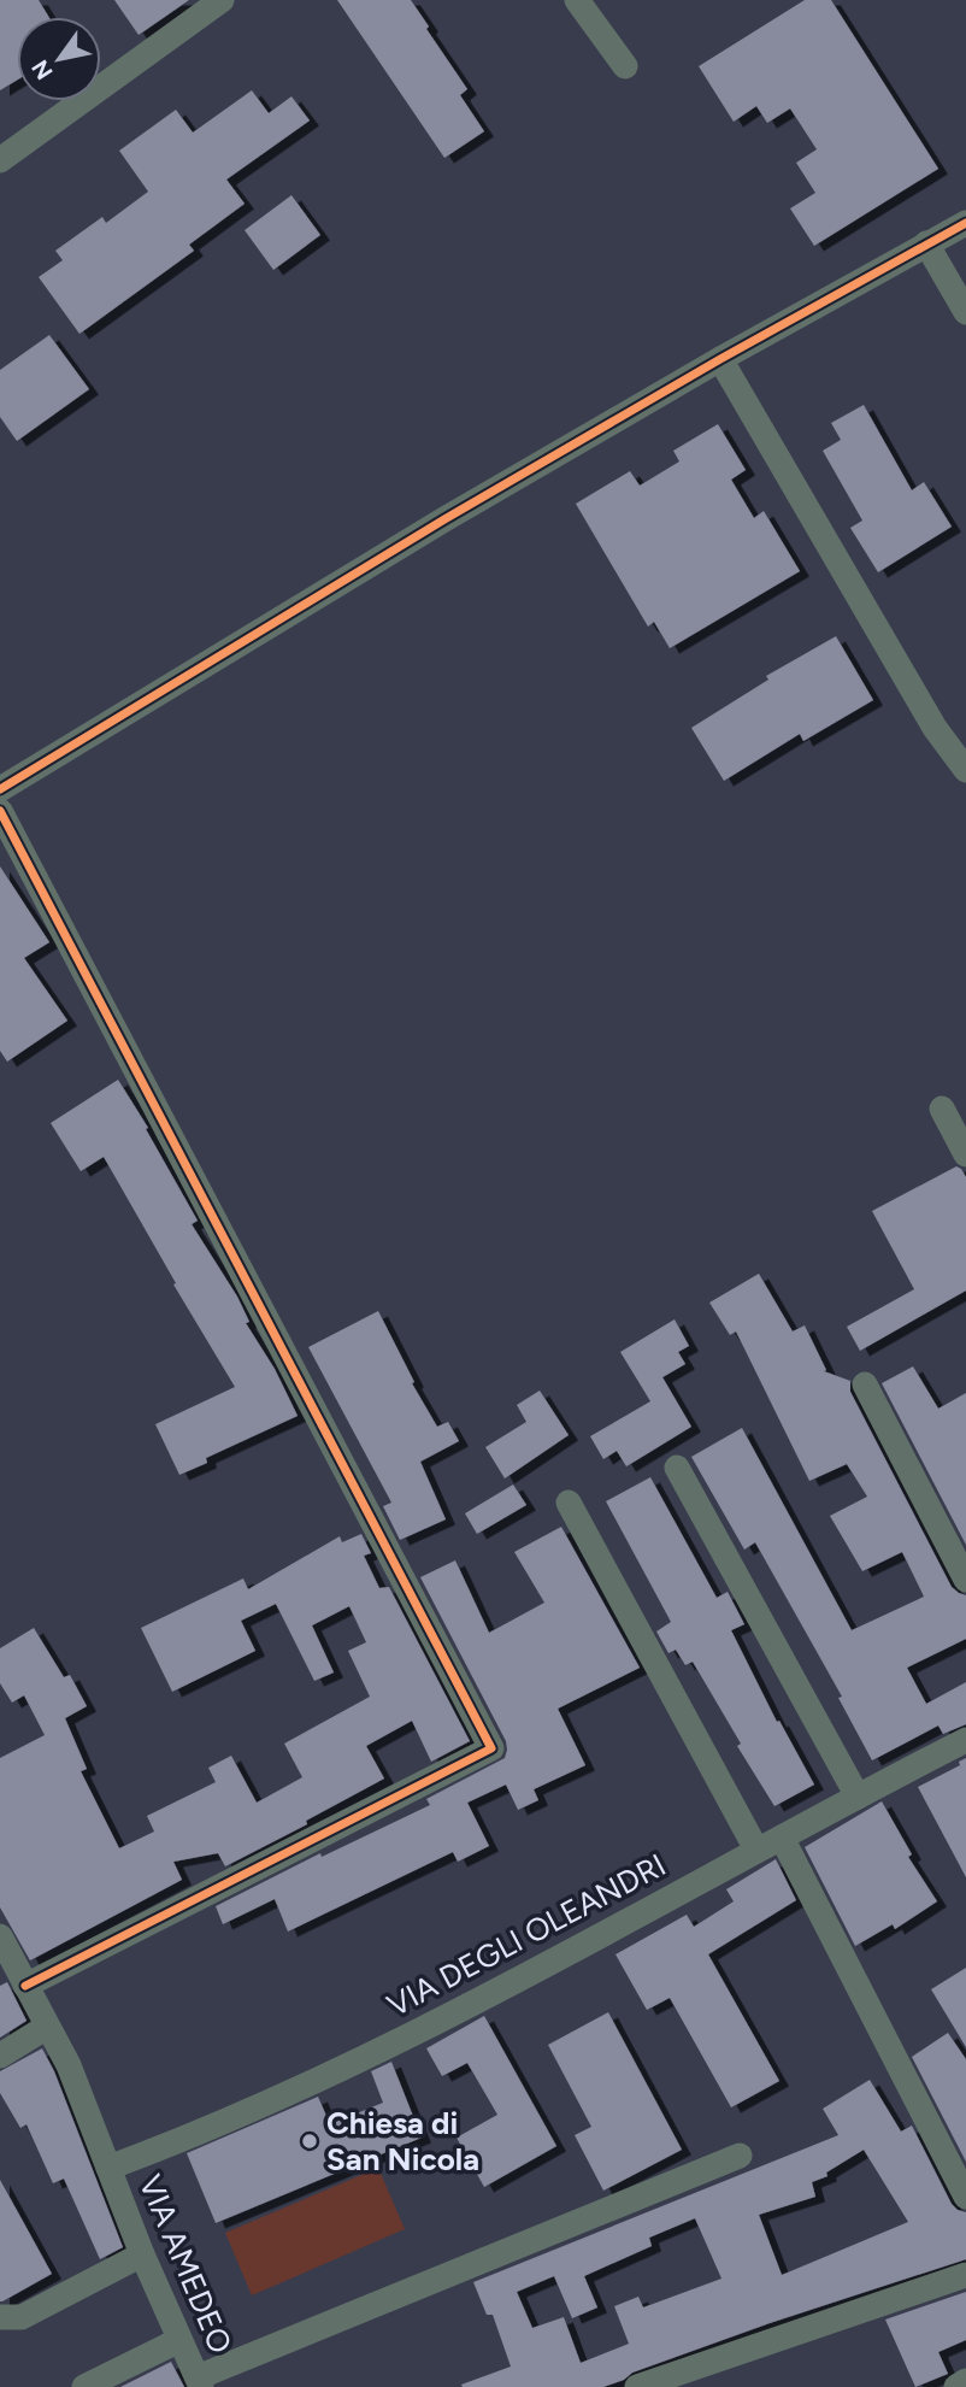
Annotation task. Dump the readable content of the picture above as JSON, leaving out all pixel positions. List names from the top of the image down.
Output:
{
  "streets": {
    "street": ["VIA DEGLI OLEANDRI", "VIA AMEDEO"]
  },
  "crossings": [
    ["VIA DEGLI OLEANDRI", "VIA AMEDEO"]
  ],
  "places": ["Chiesa di San Nicola"],
  "north": "bottom left"
}
